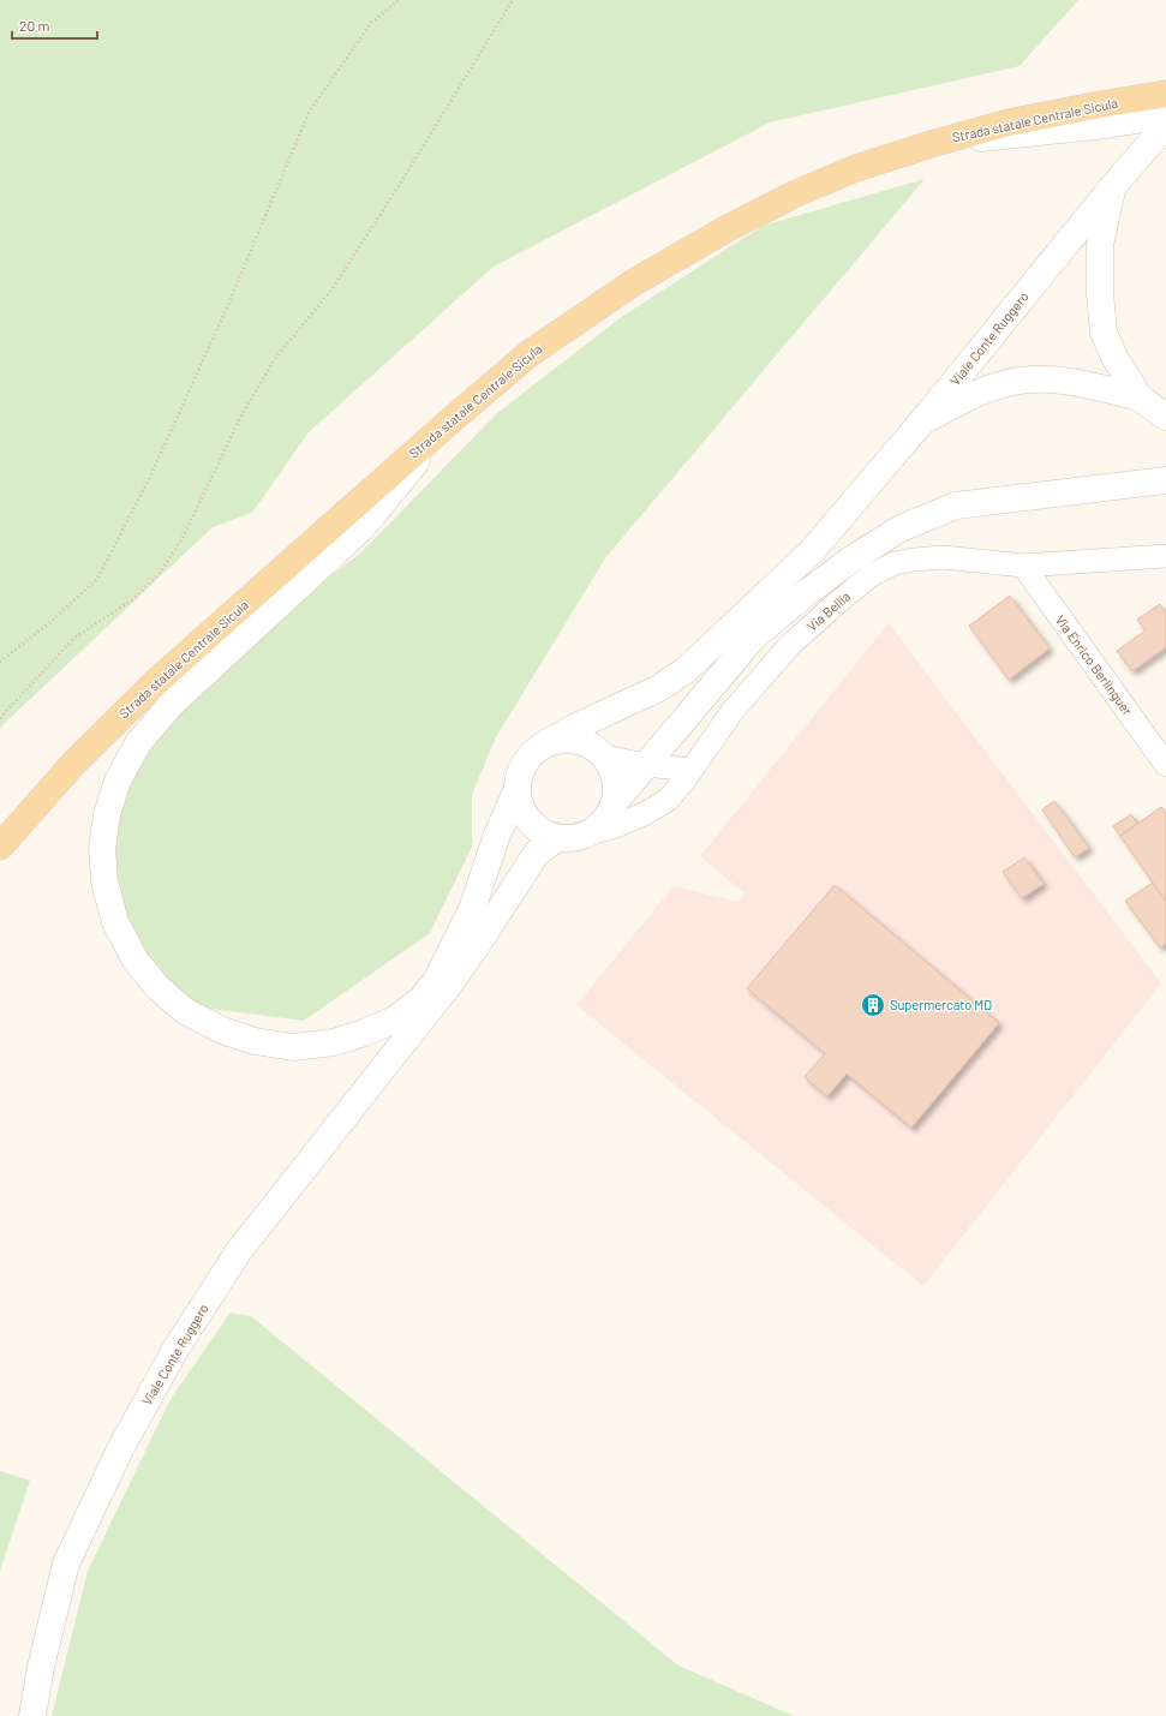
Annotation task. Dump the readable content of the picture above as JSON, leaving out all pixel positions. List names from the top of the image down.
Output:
{
  "streets": {
    "main road": ["Strada statale Centrale Sicula", "Viale Conte Ruggero"],
    "street": ["Via Bellia", "Via Enrico Berlinguer"]
  },
  "crossings": [
    ["Via Bellia", "Via Enrico Berlinguer"]
  ],
  "places": {
    "building": ["Supermercato MD"]
  },
  "scale_bar": "20 m"
}
